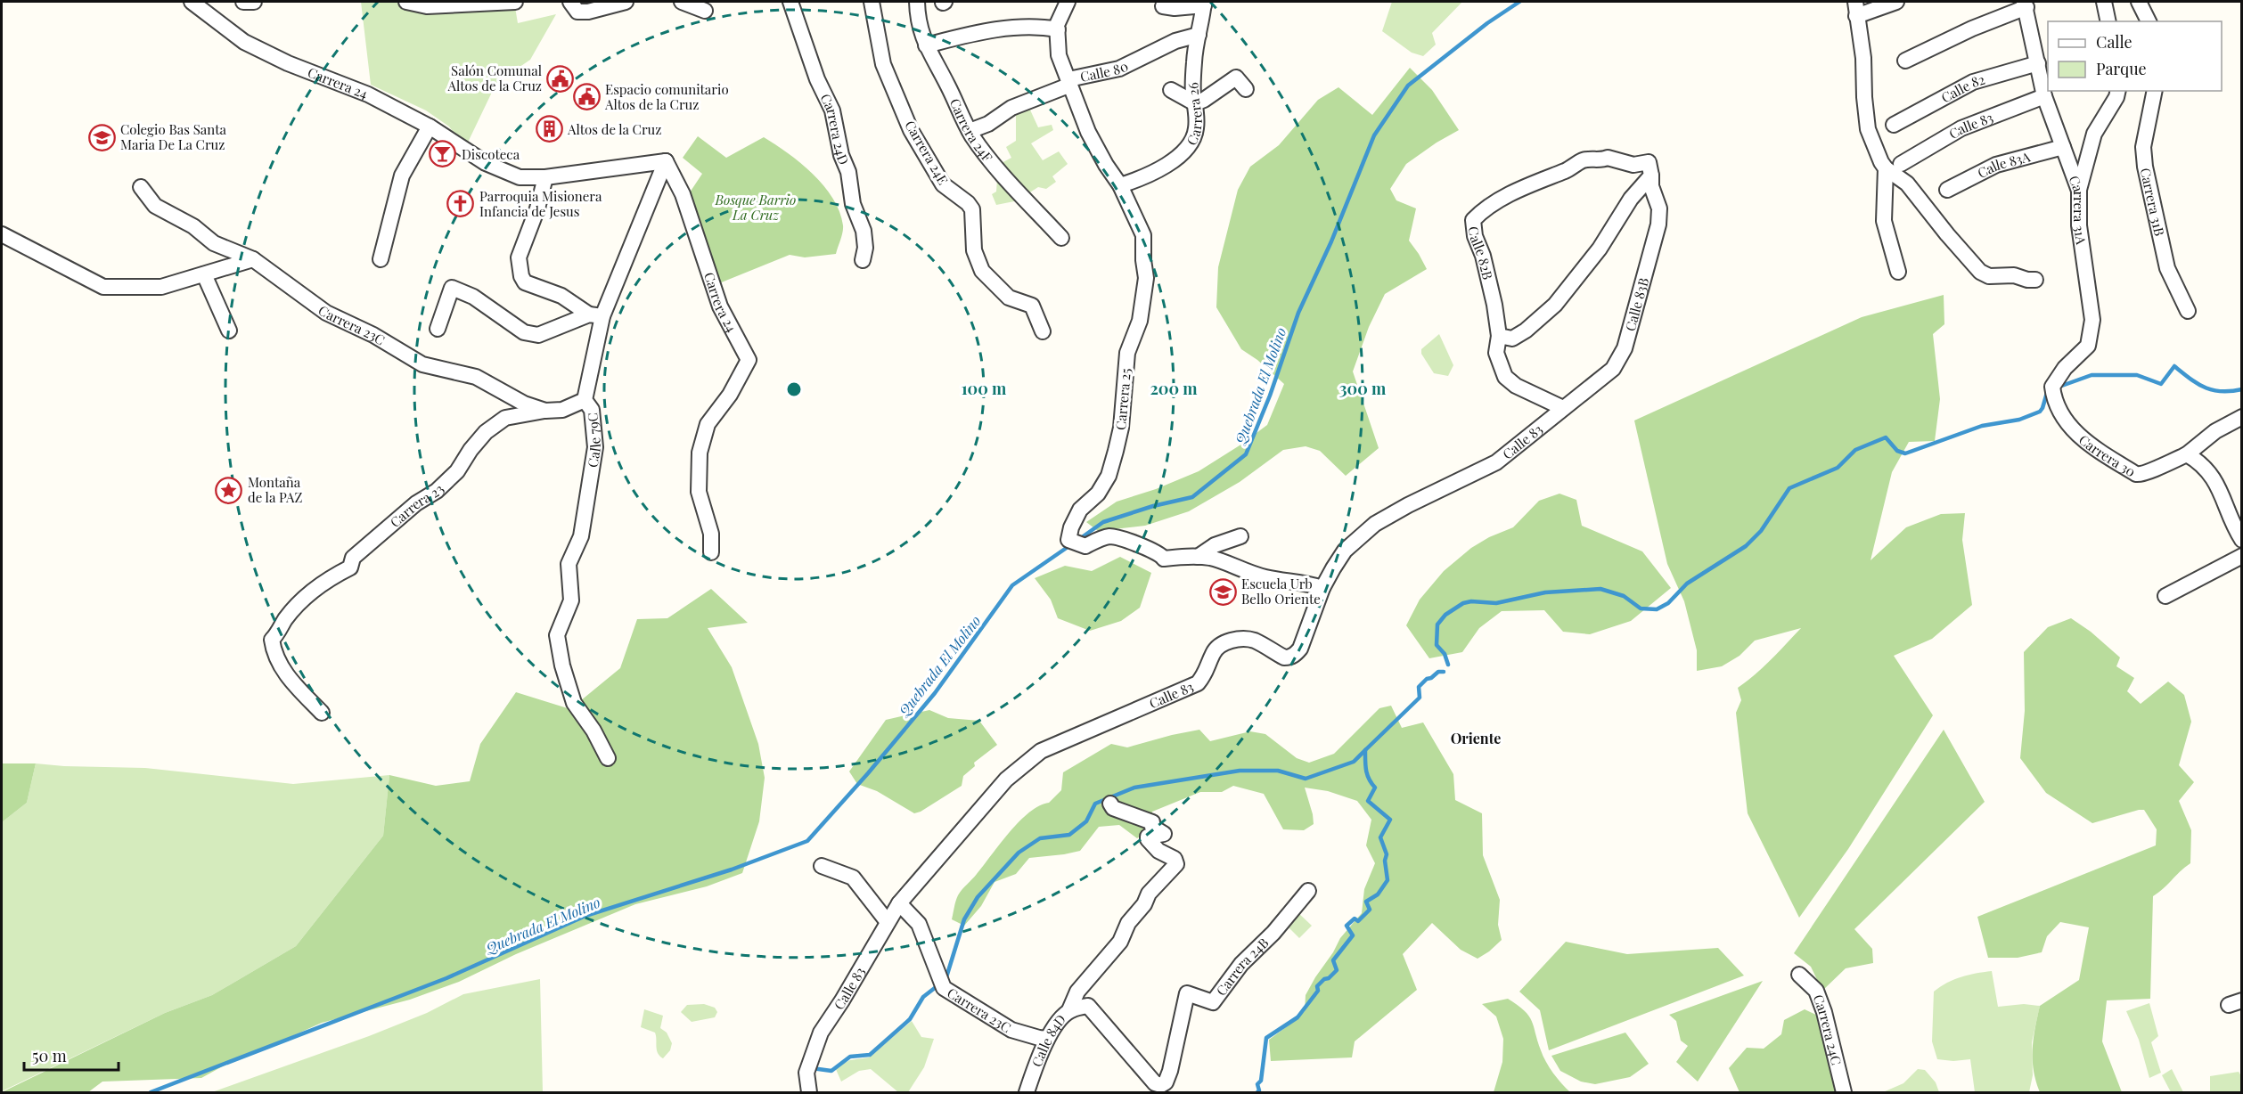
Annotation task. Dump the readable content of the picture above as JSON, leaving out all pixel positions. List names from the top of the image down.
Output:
{
  "streets": {
    "street": [
      "Calle 80",
      "Carrera 24",
      "Calle 82",
      "Carrera 26",
      "Calle 83",
      "Carrera 24D",
      "Carrera 24F",
      "Carrera 24E",
      "Calle 83A",
      "Carrera 31B",
      "Carrera 31A",
      "Calle 82B",
      "Calle 83B",
      "Carrera 23C",
      "Carrera 25",
      "Calle 79C",
      "Carrera 30",
      "Carrera 23",
      "Carrera 24B",
      "Carrera 24C",
      "Calle 84D"
    ]
  },
  "crossings": [
    ["Calle 80", "Carrera 26"],
    ["Calle 80", "Carrera 24F"],
    ["Calle 80", "Carrera 25"],
    ["Carrera 24", "Calle 79C"],
    ["Calle 82", "Carrera 31A"],
    ["Carrera 26", "Carrera 25"],
    ["Calle 83", "Carrera 31A"],
    ["Calle 83", "Calle 82B"],
    ["Calle 83", "Calle 83B"],
    ["Calle 83", "Carrera 23C"],
    ["Calle 83", "Carrera 25"],
    ["Calle 83A", "Carrera 31A"],
    ["Carrera 31A", "Carrera 30"],
    ["Calle 82B", "Calle 83B"],
    ["Carrera 23C", "Carrera 23"],
    ["Carrera 23C", "Calle 84D"],
    ["Carrera 24B", "Calle 84D"]
  ],
  "districts": ["Oriente"],
  "water": ["Quebrada El Molino"],
  "parks": ["Bosque Barrio La Cruz"],
  "places": {
    "public building": ["Salón Comunal Altos de la Cruz", "Espacio comunitario Altos de la Cruz"],
    "building": ["Altos de la Cruz"],
    "school or university": ["Colegio Bas Santa Maria De La Cruz", "Escuela Urb Bello Oriente"],
    "bar": ["Discoteca"],
    "church": ["Parroquia Misionera Infancia de Jesus"],
    "place": ["Montaña de la PAZ"]
  },
  "legend": ["Calle", "Parque"],
  "scale_bar": "50 m",
  "rings": ["100 m", "200 m", "300 m"]
}
